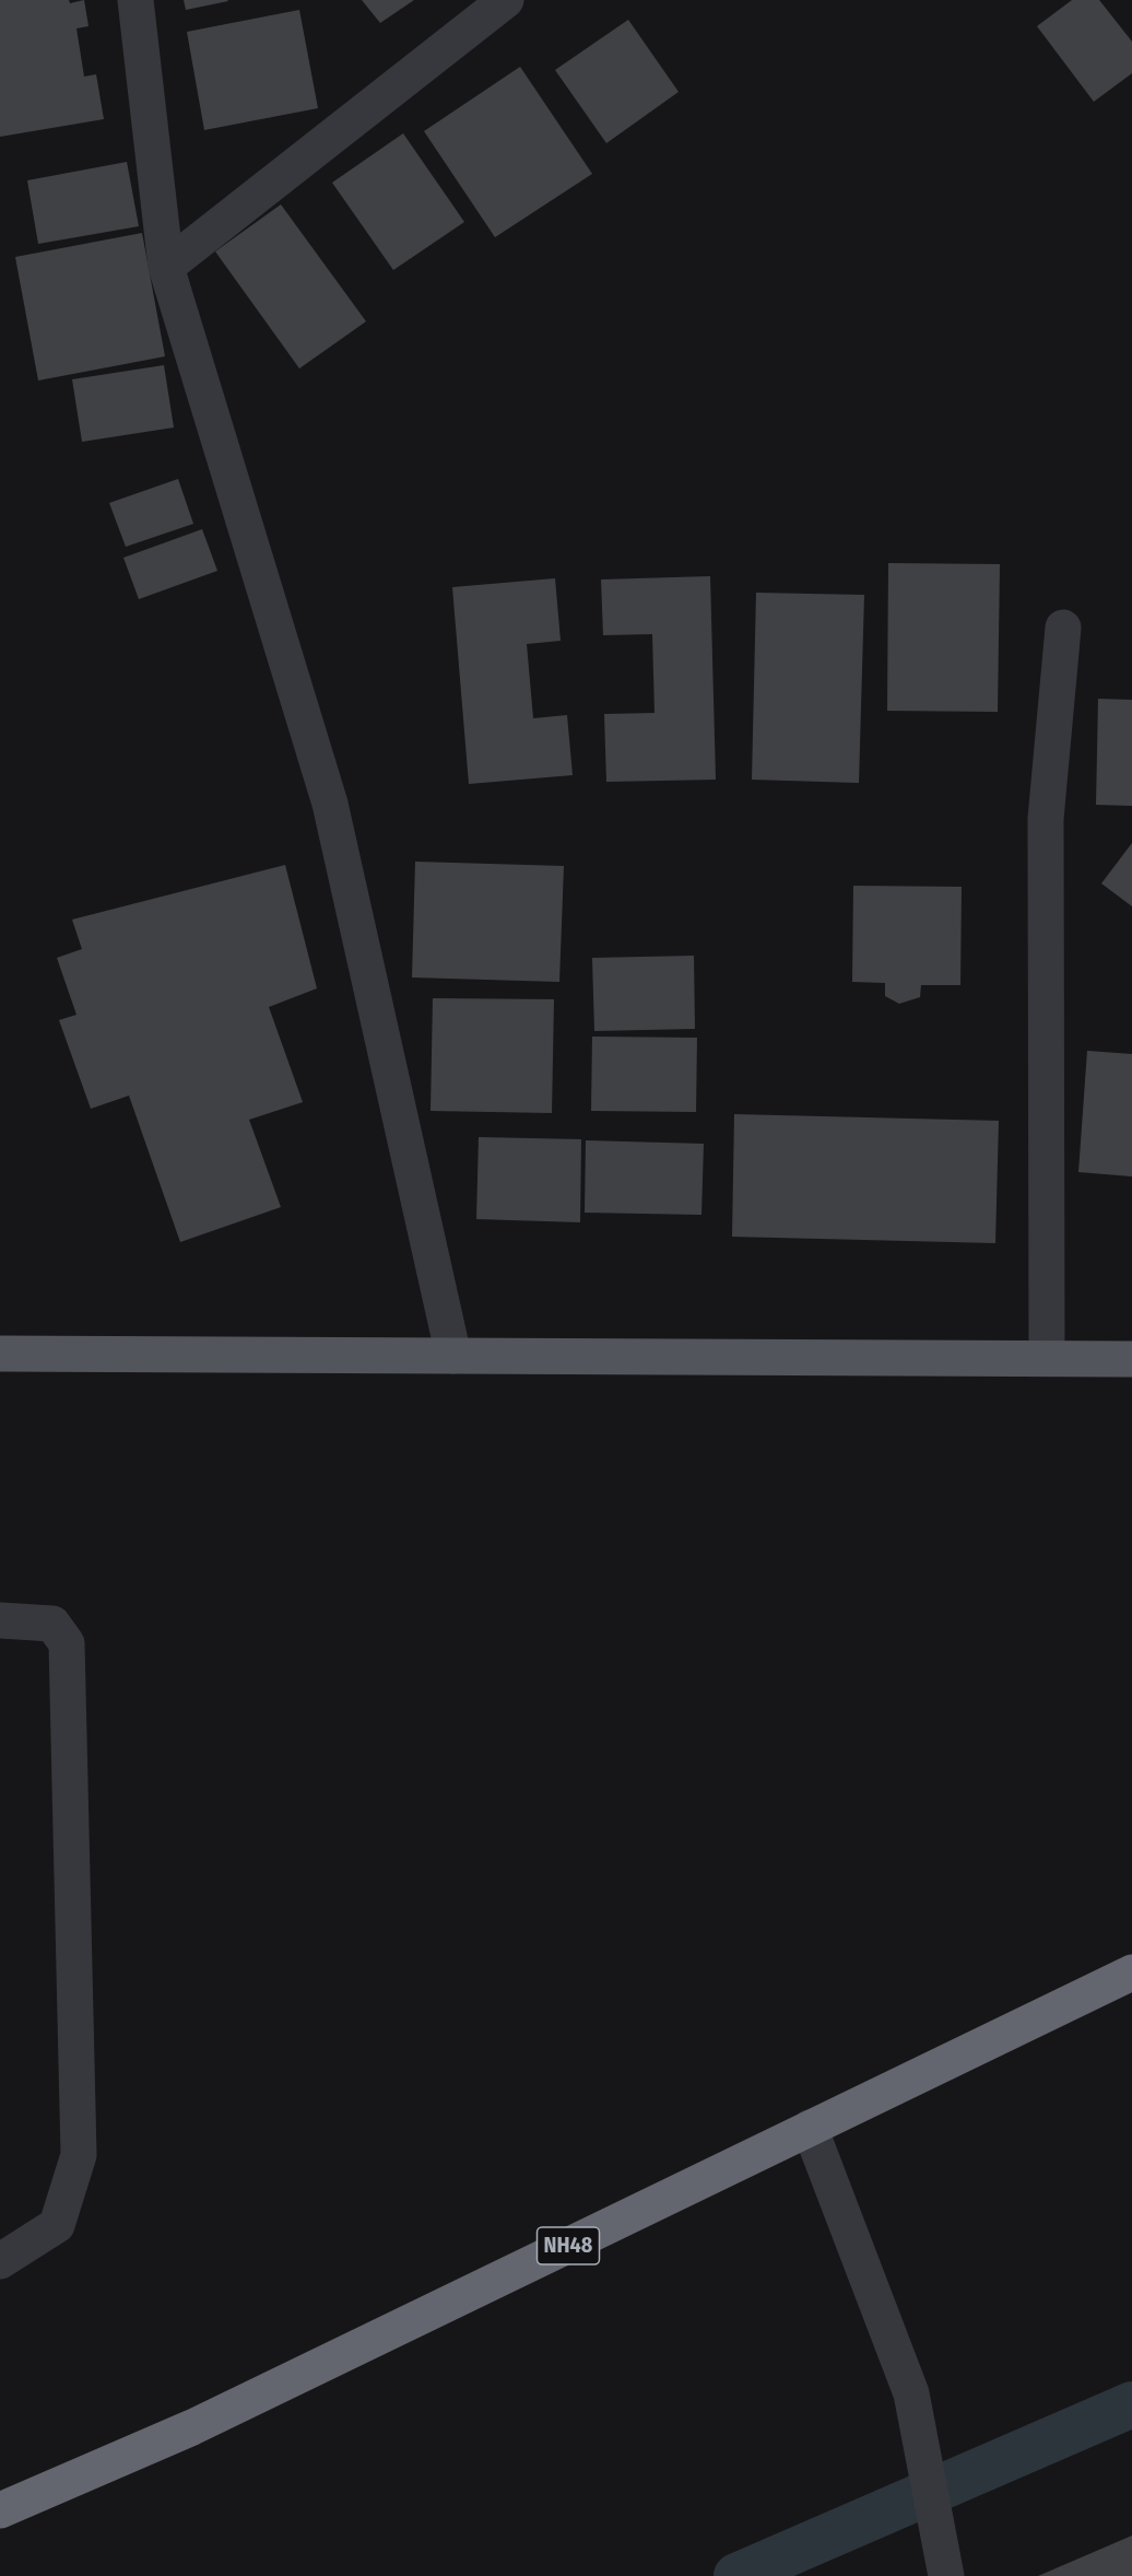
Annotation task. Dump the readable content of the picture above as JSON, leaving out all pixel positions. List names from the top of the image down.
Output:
{
  "streets": {
    "highway": ["NH48"]
  }
}
